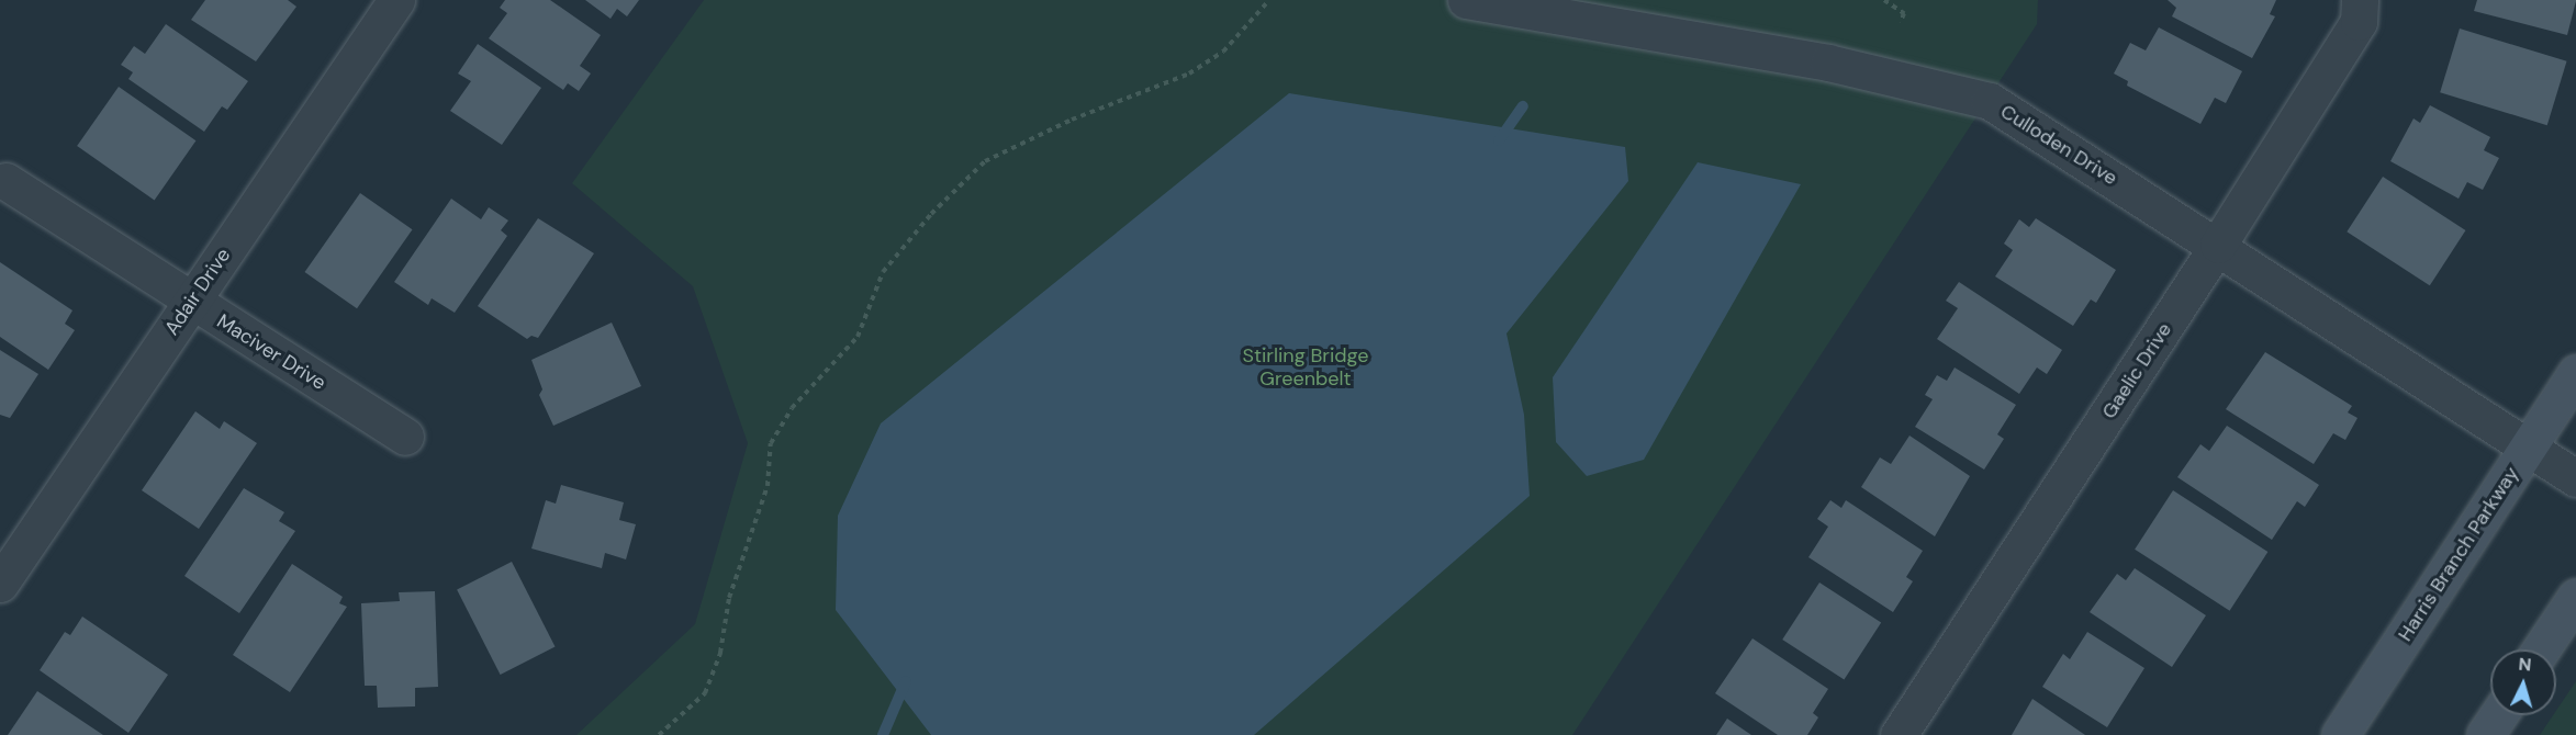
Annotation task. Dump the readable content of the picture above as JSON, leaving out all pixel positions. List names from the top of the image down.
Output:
{
  "streets": {
    "main road": ["Harris Branch Parkway"],
    "street": [
      "Culloden Drive",
      "Adair Drive",
      "Maciver Drive",
      "Gaelic Drive"
    ]
  },
  "crossings": [
    ["Culloden Drive", "Gaelic Drive"],
    ["Culloden Drive", "Harris Branch Parkway"],
    ["Adair Drive", "Maciver Drive"]
  ],
  "parks": ["Stirling Bridge Greenbelt"],
  "north": "top"
}
